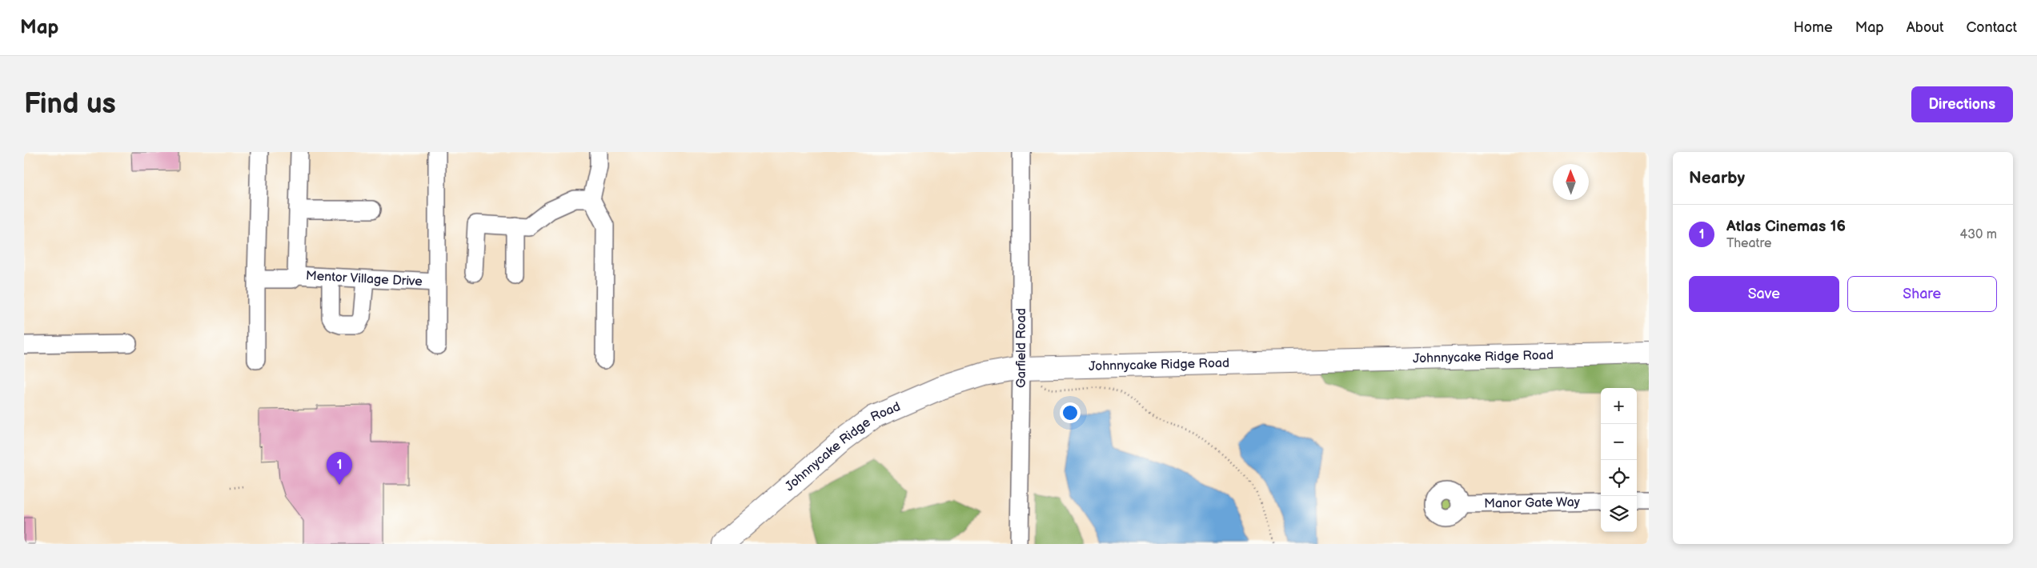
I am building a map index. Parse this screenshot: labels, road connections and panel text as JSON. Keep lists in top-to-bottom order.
{
  "streets": {
    "main road": ["Johnnycake Ridge Road"],
    "street": ["Mentor Village Drive", "Garfield Road", "Manor Gate Way"]
  },
  "crossings": [
    ["Garfield Road", "Johnnycake Ridge Road"]
  ],
  "north": "top",
  "page": {
    "header": "Map",
    "nav": [
      "Home",
      "Map",
      "About",
      "Contact"
    ],
    "buttons": [
      "Directions",
      ["Save", "Share"]
    ],
    "title": "Find us",
    "heading": "Nearby",
    "list": [
      {
        "mark": "1",
        "name": "Atlas Cinemas 16",
        "note": "Theatre",
        "value": "430 m"
      }
    ],
    "map_buttons": ["+", "−"],
    "pins": "1"
  }
}
